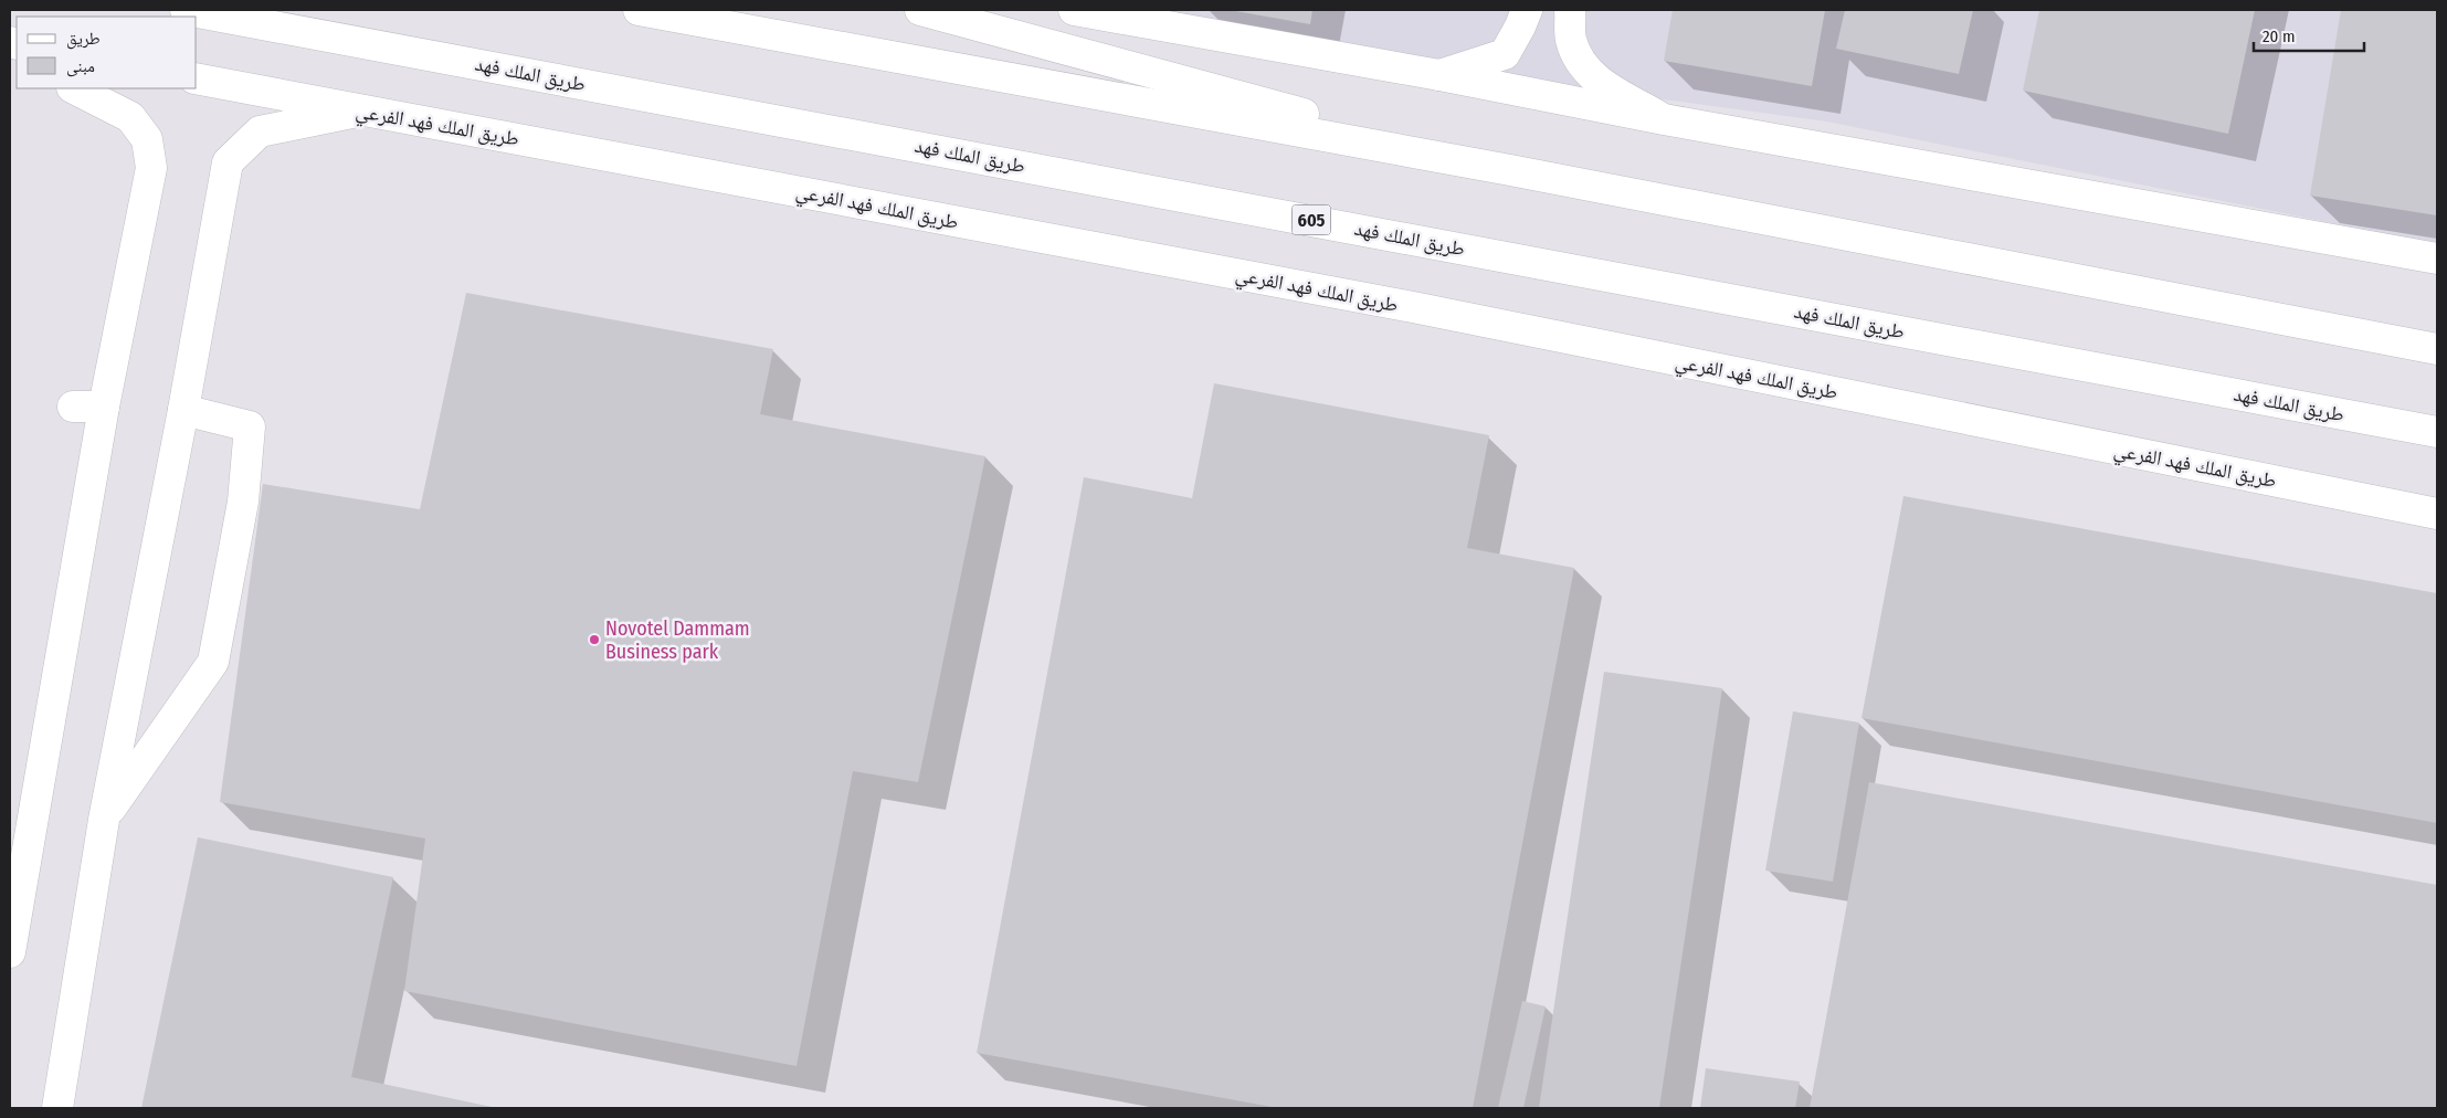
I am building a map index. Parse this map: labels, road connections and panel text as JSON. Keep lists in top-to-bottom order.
{
  "streets": {
    "main road": ["طريق الملك فهد", "طريق الملك فهد الفرعي", "605"]
  },
  "places": ["Novotel Dammam Business park"],
  "legend": ["طريق", "مبنى"],
  "scale_bar": "20 m"
}
